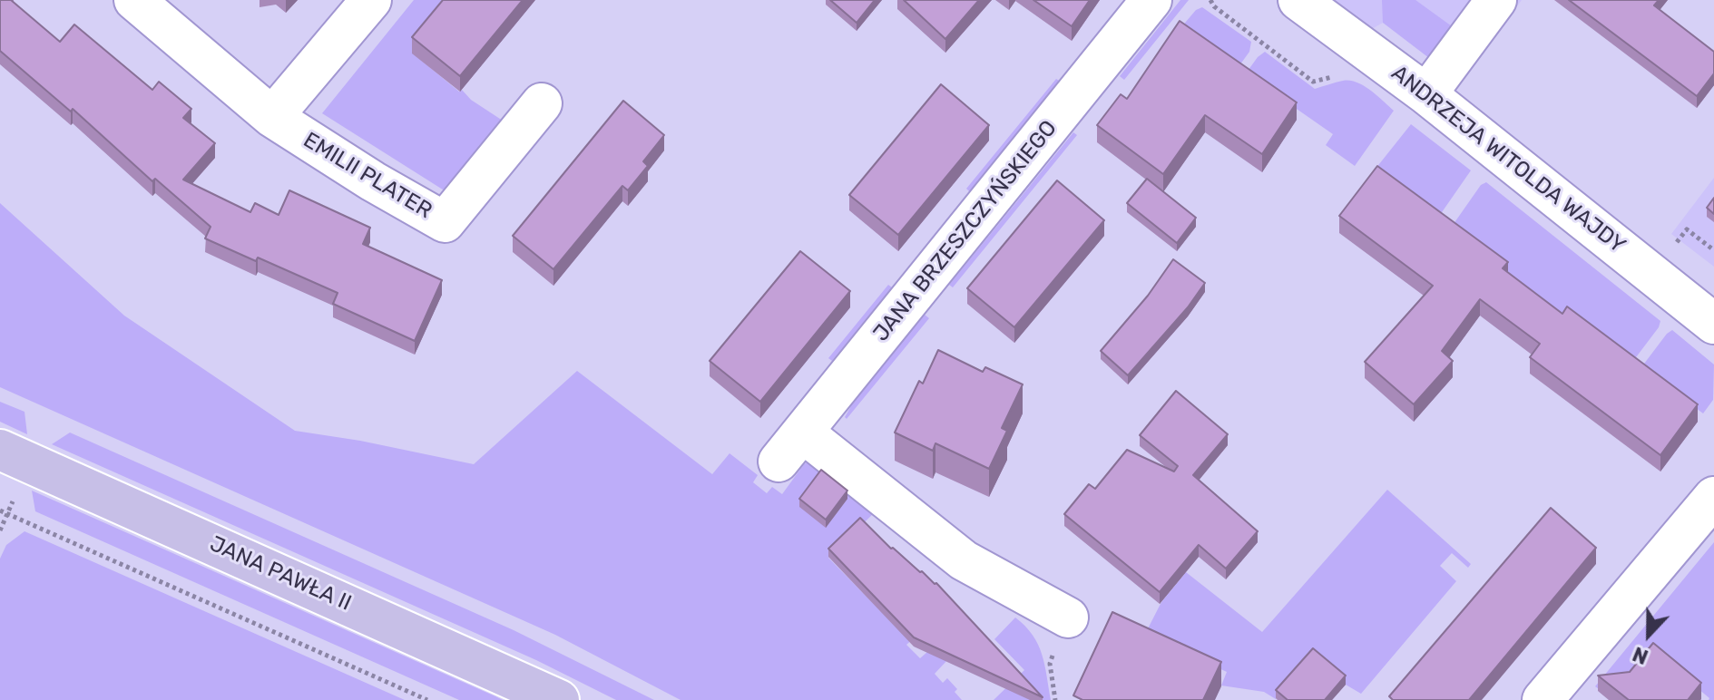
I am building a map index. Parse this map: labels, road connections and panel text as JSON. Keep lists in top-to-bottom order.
{
  "streets": {
    "main road": ["JANA PAWŁA II"],
    "street": ["ANDRZEJA WITOLDA WAJDY", "EMILII PLATER", "JANA BRZESZCZYŃSKIEGO"]
  },
  "north": "bottom"
}
